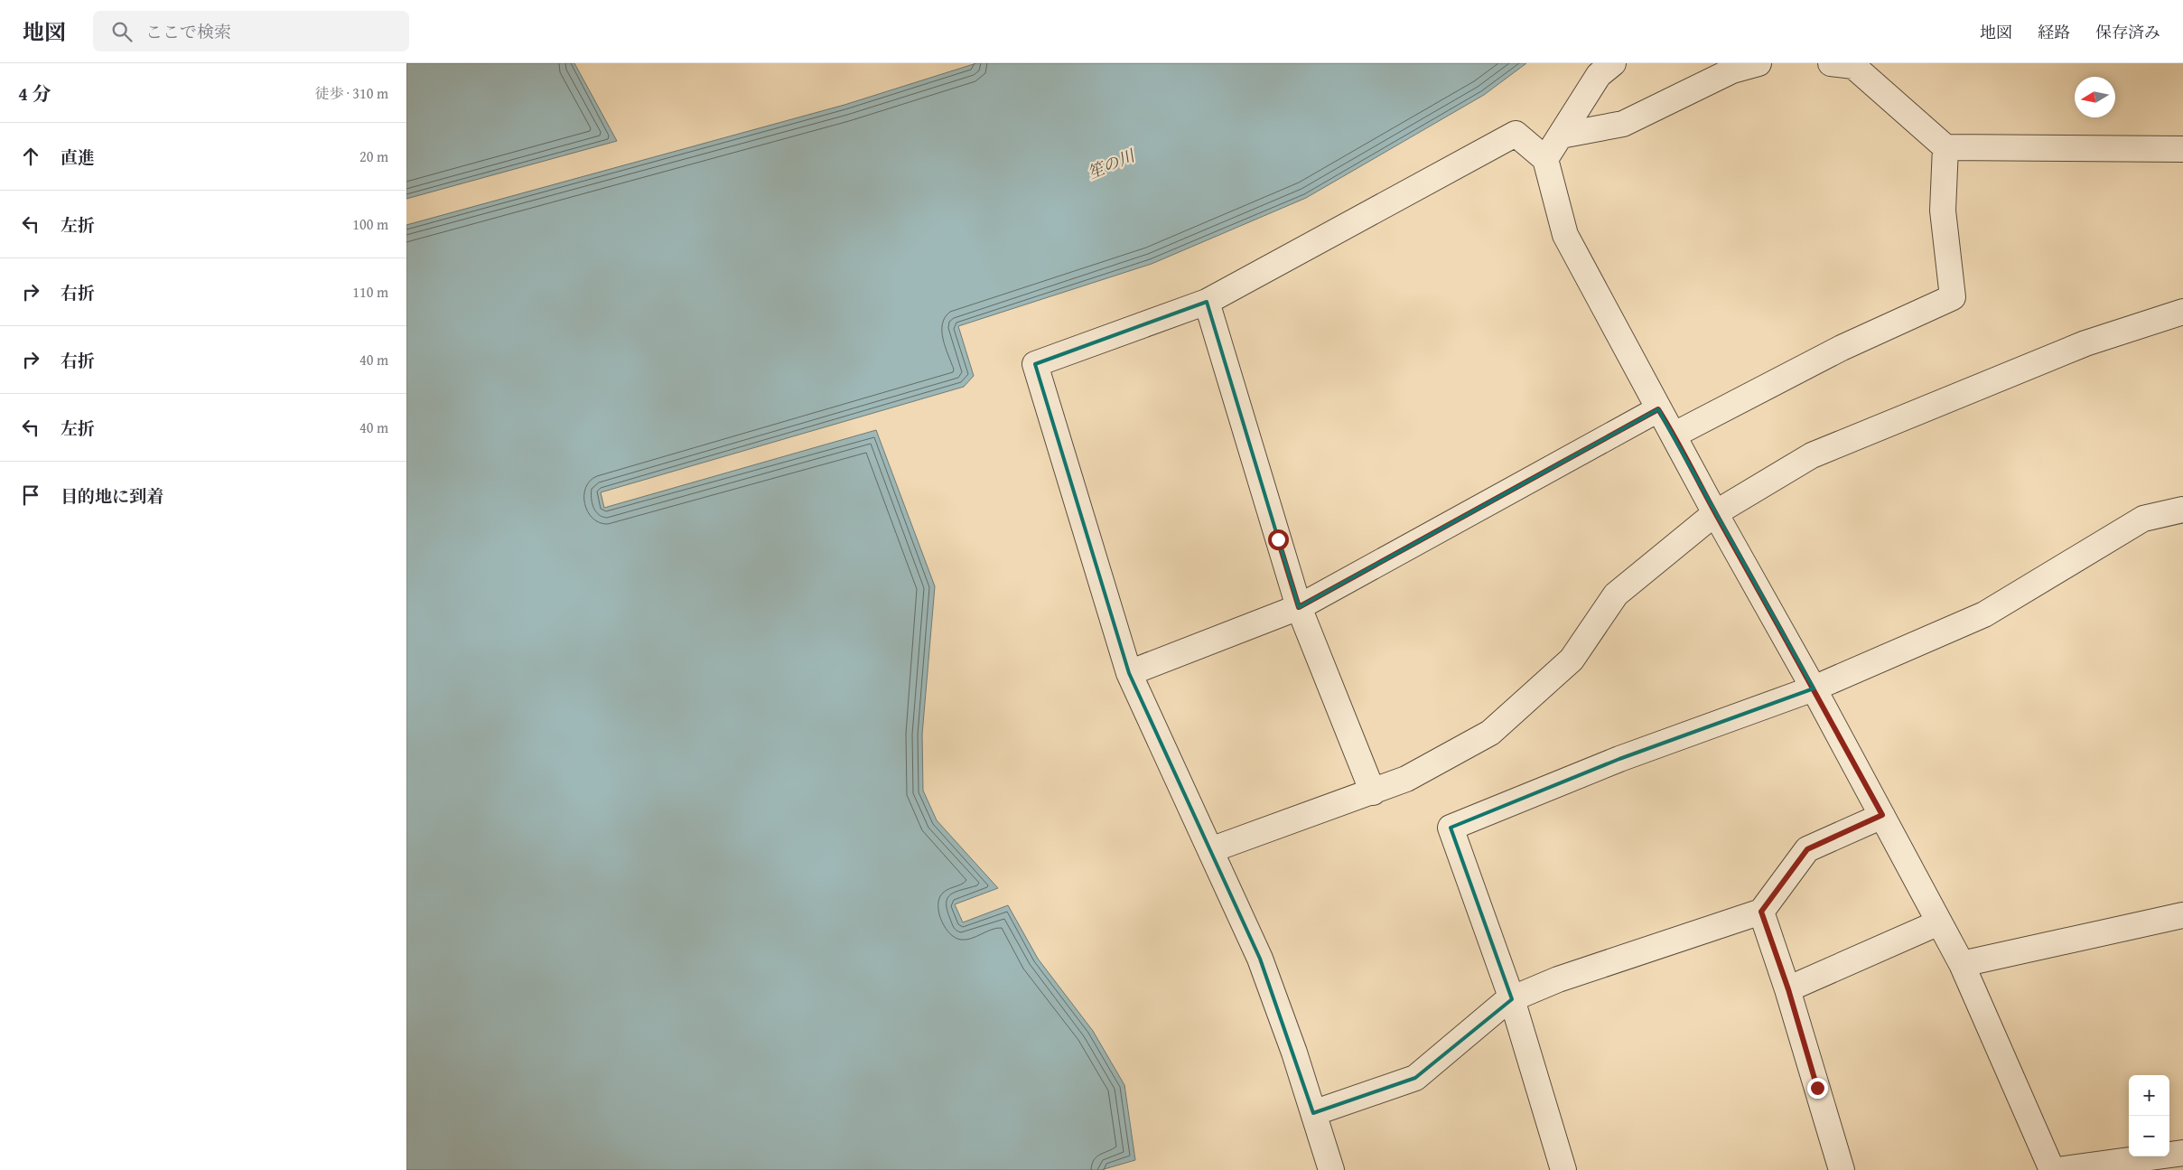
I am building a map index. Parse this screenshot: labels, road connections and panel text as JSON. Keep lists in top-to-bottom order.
{
  "water": ["笙の川"],
  "north": "left",
  "page": {
    "header": "地図",
    "search": "ここで検索",
    "nav": ["地図", "経路", "保存済み"],
    "heading": ["4 分", "徒歩 · 310 m"],
    "list": [
      ["直進", "20 m"],
      ["左折", "100 m"],
      ["右折", "110 m"],
      ["右折", "40 m"],
      ["左折", "40 m"],
      "目的地に到着"
    ],
    "map_buttons": ["+", "−"]
  }
}
